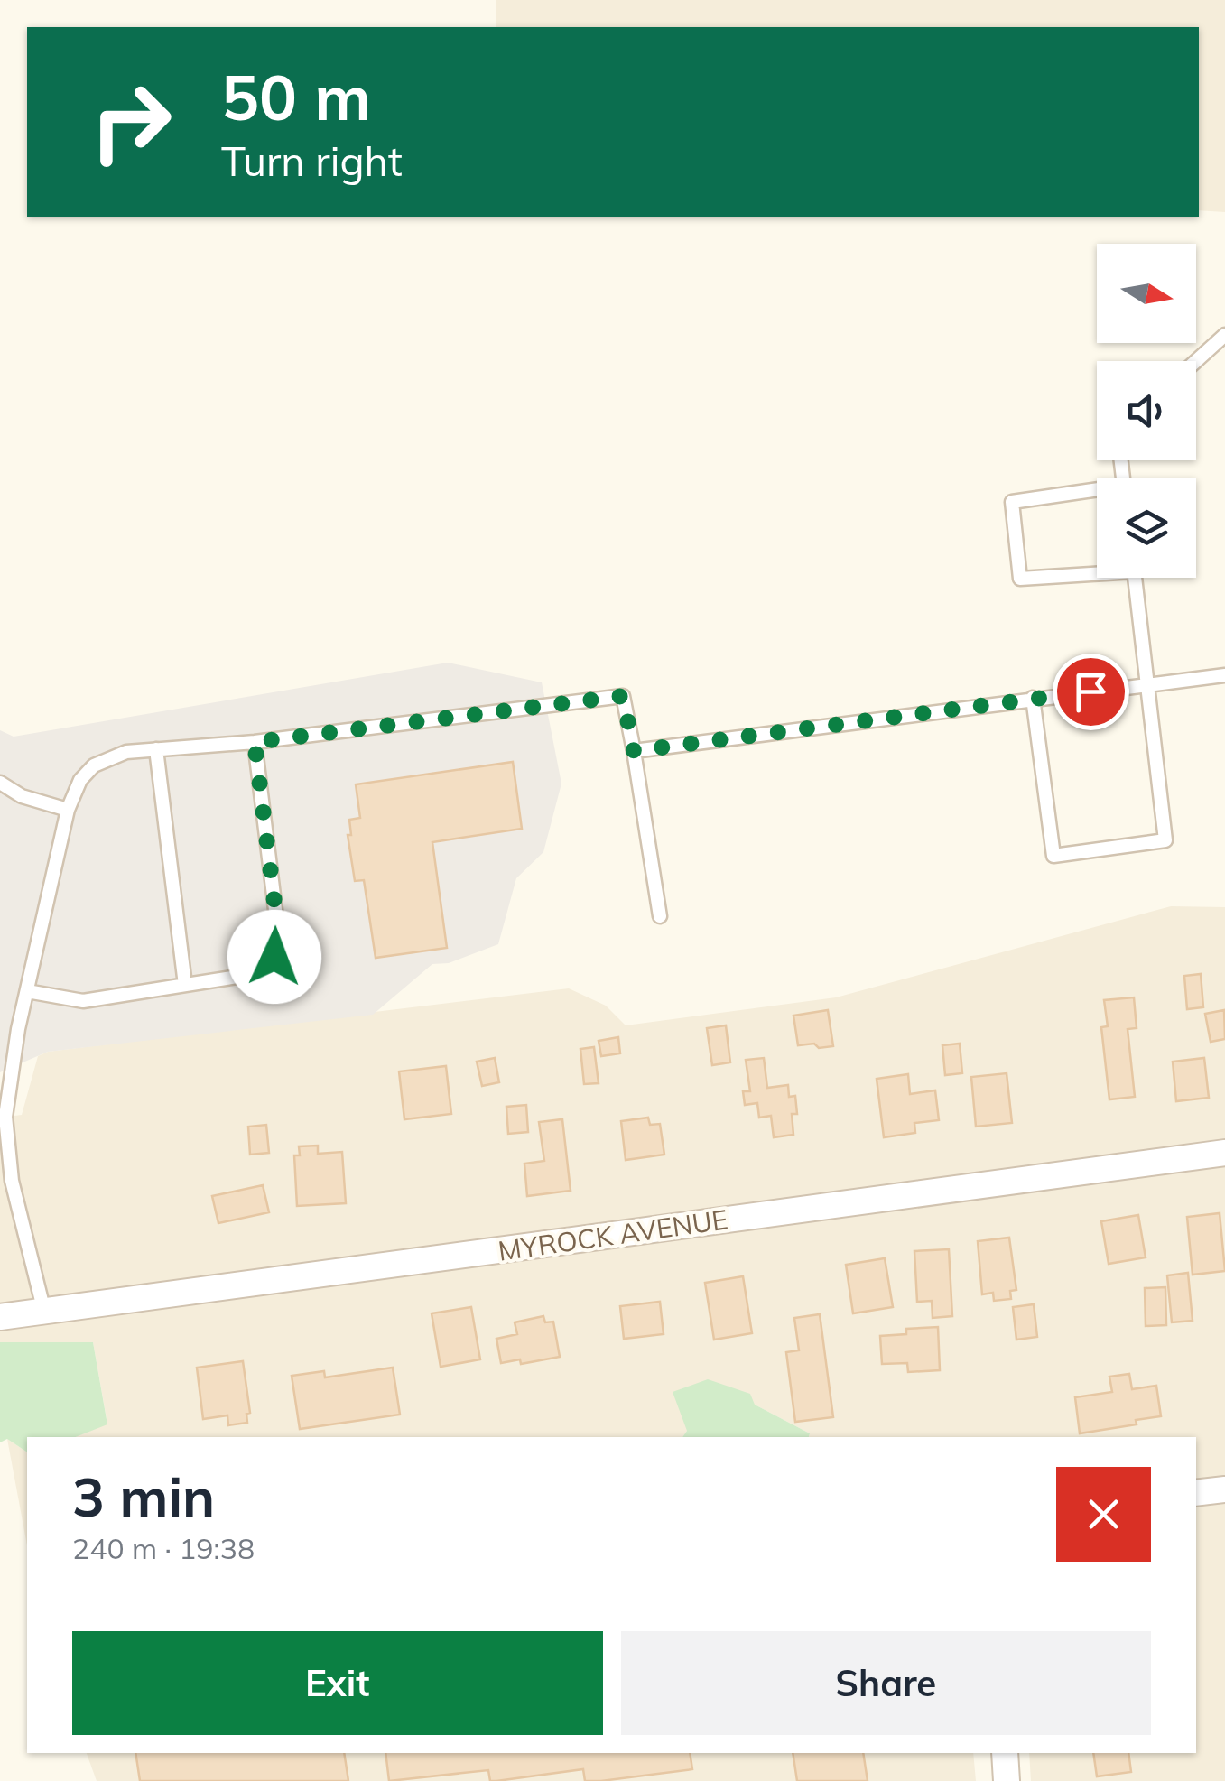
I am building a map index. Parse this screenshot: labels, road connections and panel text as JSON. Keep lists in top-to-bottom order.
{
  "streets": {
    "street": ["MYROCK AVENUE"]
  },
  "north": "right",
  "page": {
    "turn": ["50 m", "Turn right"],
    "heading": ["3 min", "240 m · 19:38"],
    "buttons": ["Exit", "Share"]
  }
}
